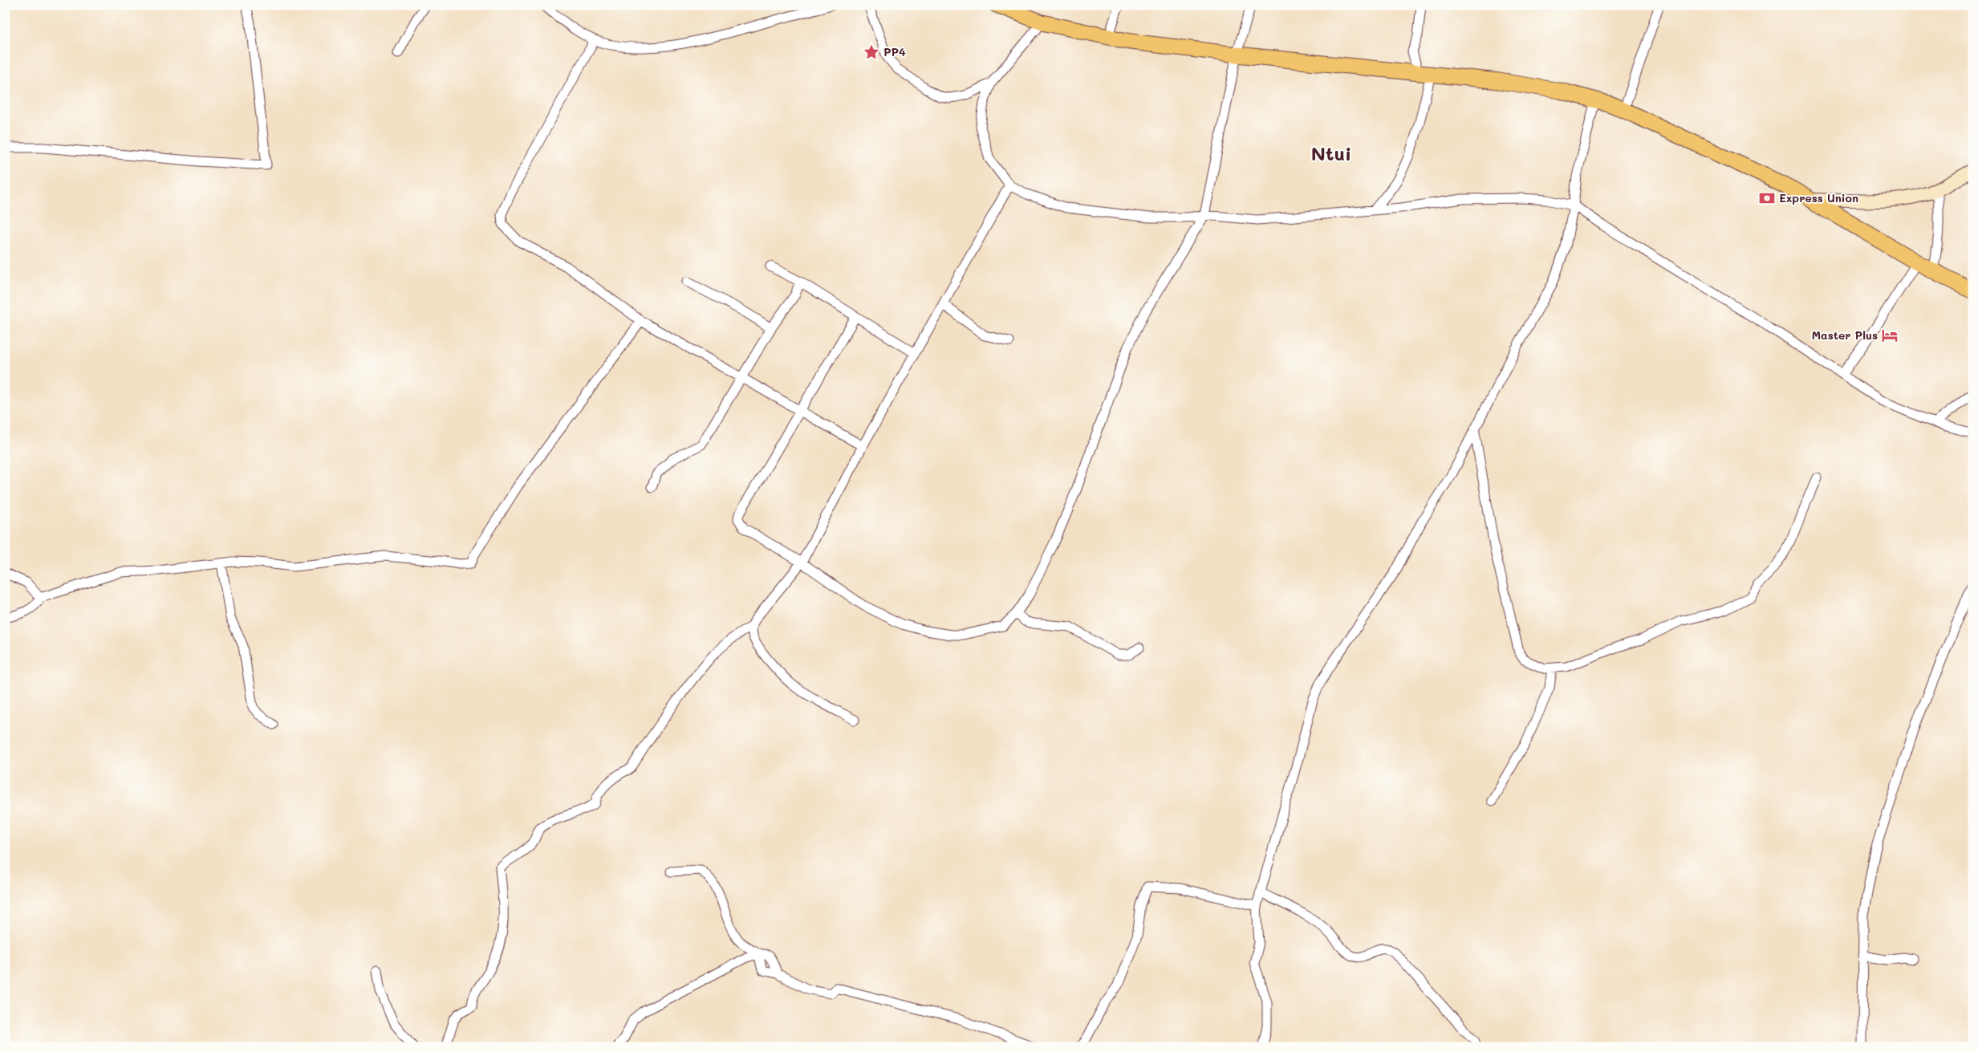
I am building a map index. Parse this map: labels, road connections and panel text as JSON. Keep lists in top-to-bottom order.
{
  "districts": ["Ntui"],
  "places": {
    "place": ["PP4"],
    "bank": ["Express Union"],
    "hotel": ["Master Plus"]
  }
}
